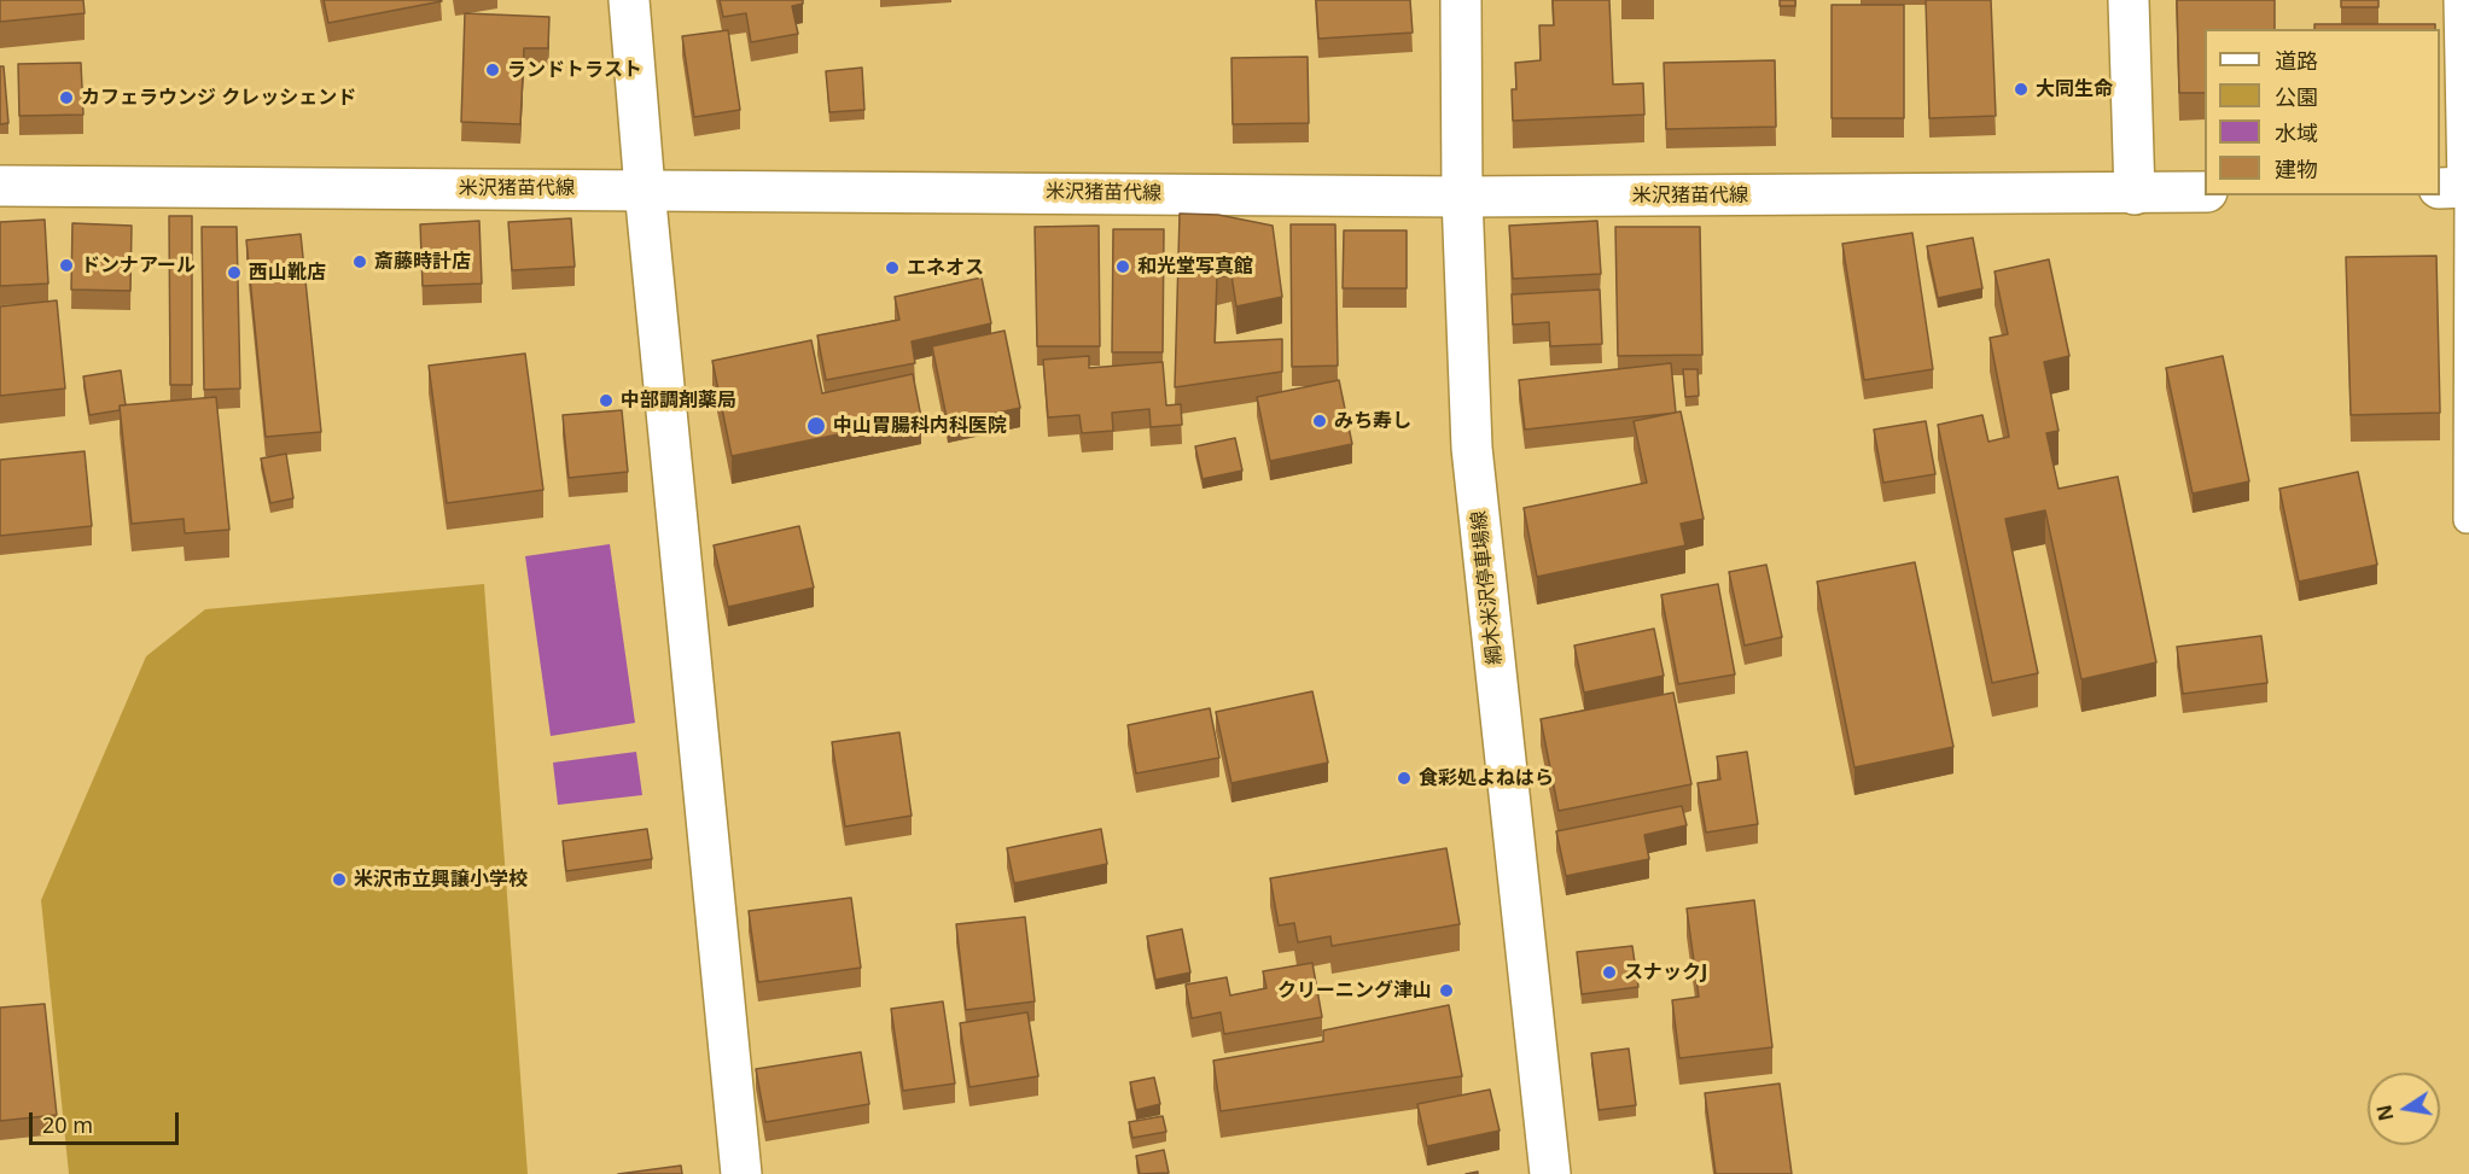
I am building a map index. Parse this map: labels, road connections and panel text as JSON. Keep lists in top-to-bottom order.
{
  "streets": {
    "main road": ["米沢猪苗代線", "綱木米沢停車場線"]
  },
  "crossings": [
    ["米沢猪苗代線", "綱木米沢停車場線"]
  ],
  "places": [
    "ランドトラスト",
    "大同生命",
    "カフェラウンジ クレッシェンド",
    "斎藤時計店",
    "ドンナアール",
    "和光堂写真館",
    "エネオス",
    "西山靴店",
    "中部調剤薬局",
    "みち寿し",
    "中山胃腸科内科医院",
    "食彩処よねはら",
    "米沢市立興譲小学校",
    "スナックJ",
    "クリーニング津山"
  ],
  "legend": [
    "道路",
    "公園",
    "水域",
    "建物"
  ],
  "scale_bar": "20 m",
  "north": "left"
}
